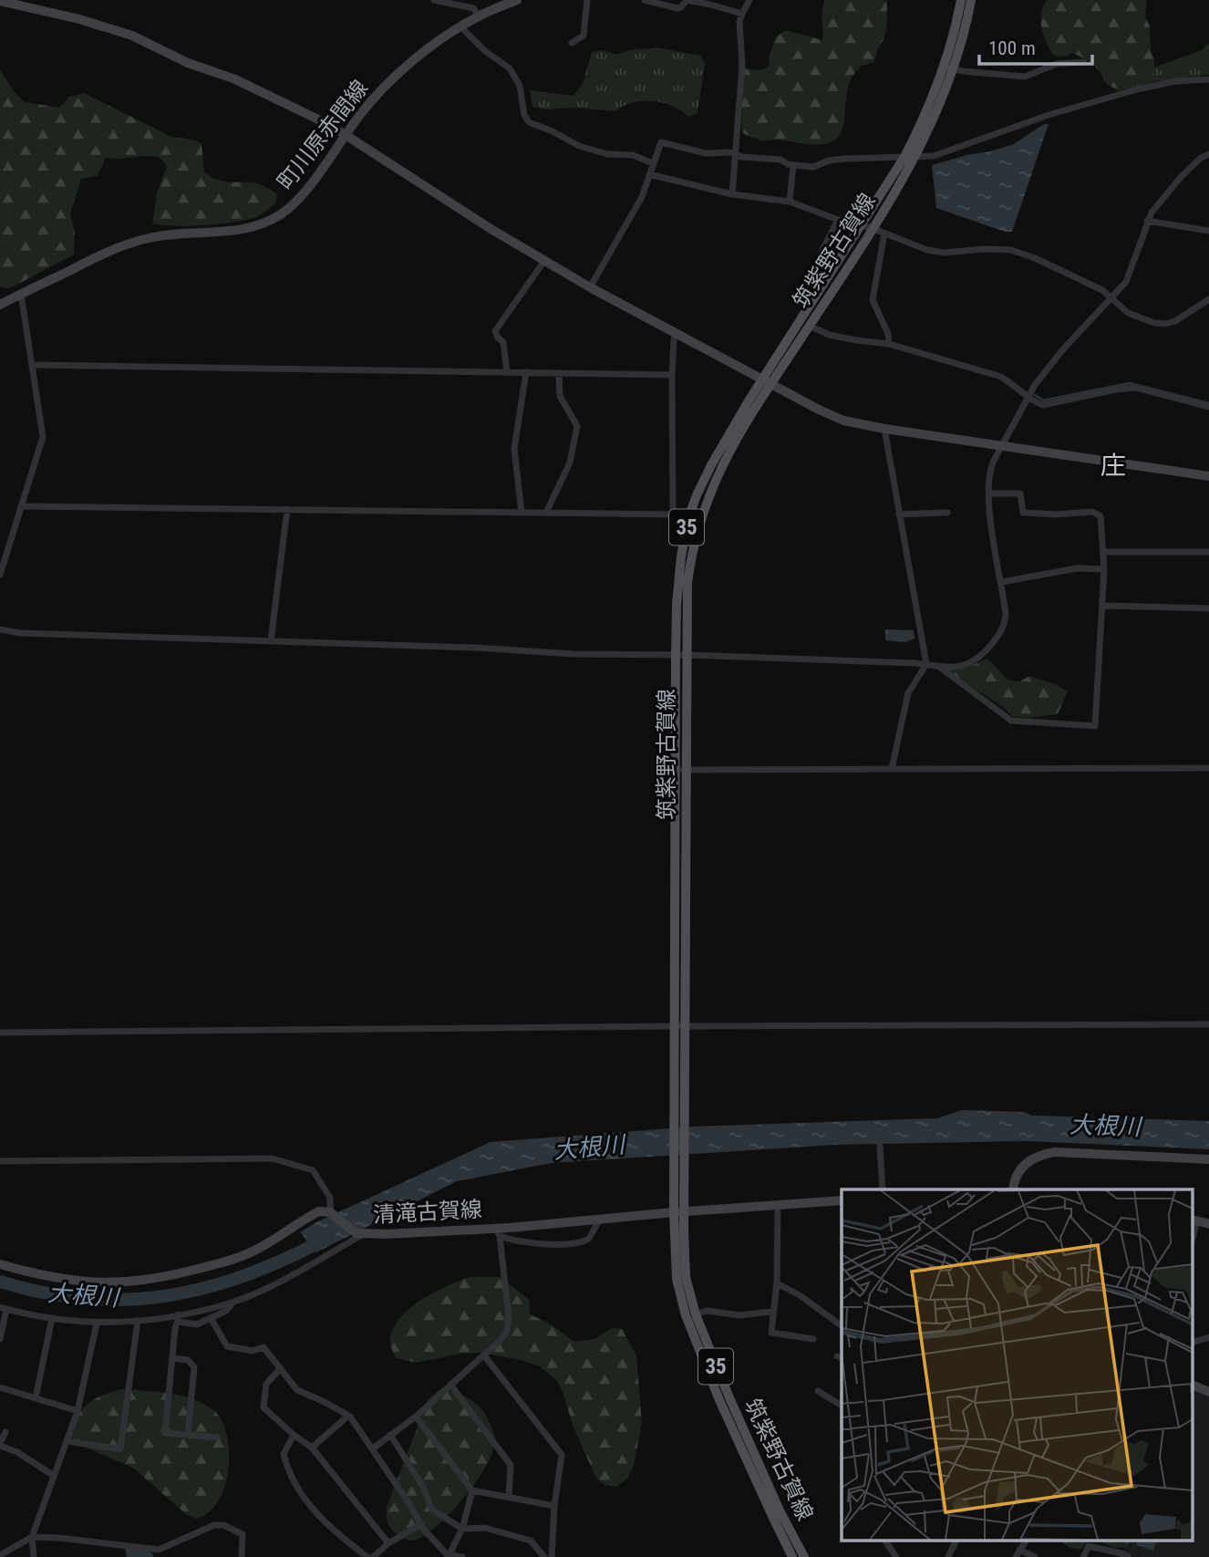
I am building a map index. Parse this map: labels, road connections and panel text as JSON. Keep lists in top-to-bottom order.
{
  "streets": {
    "main road": [
      "町川原赤間線",
      "筑紫野古賀線",
      "35",
      "清滝古賀線"
    ]
  },
  "crossings": [
    ["筑紫野古賀線", "清滝古賀線"]
  ],
  "districts": ["庄"],
  "water": ["大根川"],
  "scale_bar": "100 m"
}
